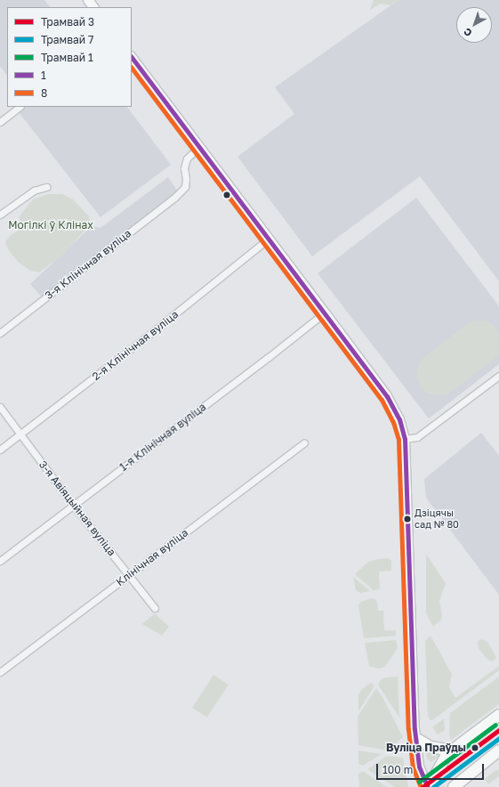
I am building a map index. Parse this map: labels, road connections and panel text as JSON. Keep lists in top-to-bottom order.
{
  "streets": {
    "street": [
      "3-я Клінічная вуліца",
      "2-я Клінічная вуліца",
      "1-я Клінічная вуліца",
      "3-я Авіяцыйная вуліца",
      "Клінічная вуліца"
    ]
  },
  "crossings": [
    ["2-я Клінічная вуліца", "3-я Авіяцыйная вуліца"],
    ["1-я Клінічная вуліца", "3-я Авіяцыйная вуліца"],
    ["3-я Авіяцыйная вуліца", "Клінічная вуліца"]
  ],
  "parks": ["Могілкі ў Клінах"],
  "places": ["Дзіцячы сад № 80", "Вуліца Праўды"],
  "lines": [
    "transit line 1",
    "transit line 8",
    "tram line 1",
    "tram line 3",
    "tram line 7"
  ],
  "legend": [
    "Трамвай 3",
    "Трамвай 7",
    "Трамвай 1",
    "1",
    "8"
  ],
  "scale_bar": "100 m",
  "north": "bottom left"
}
